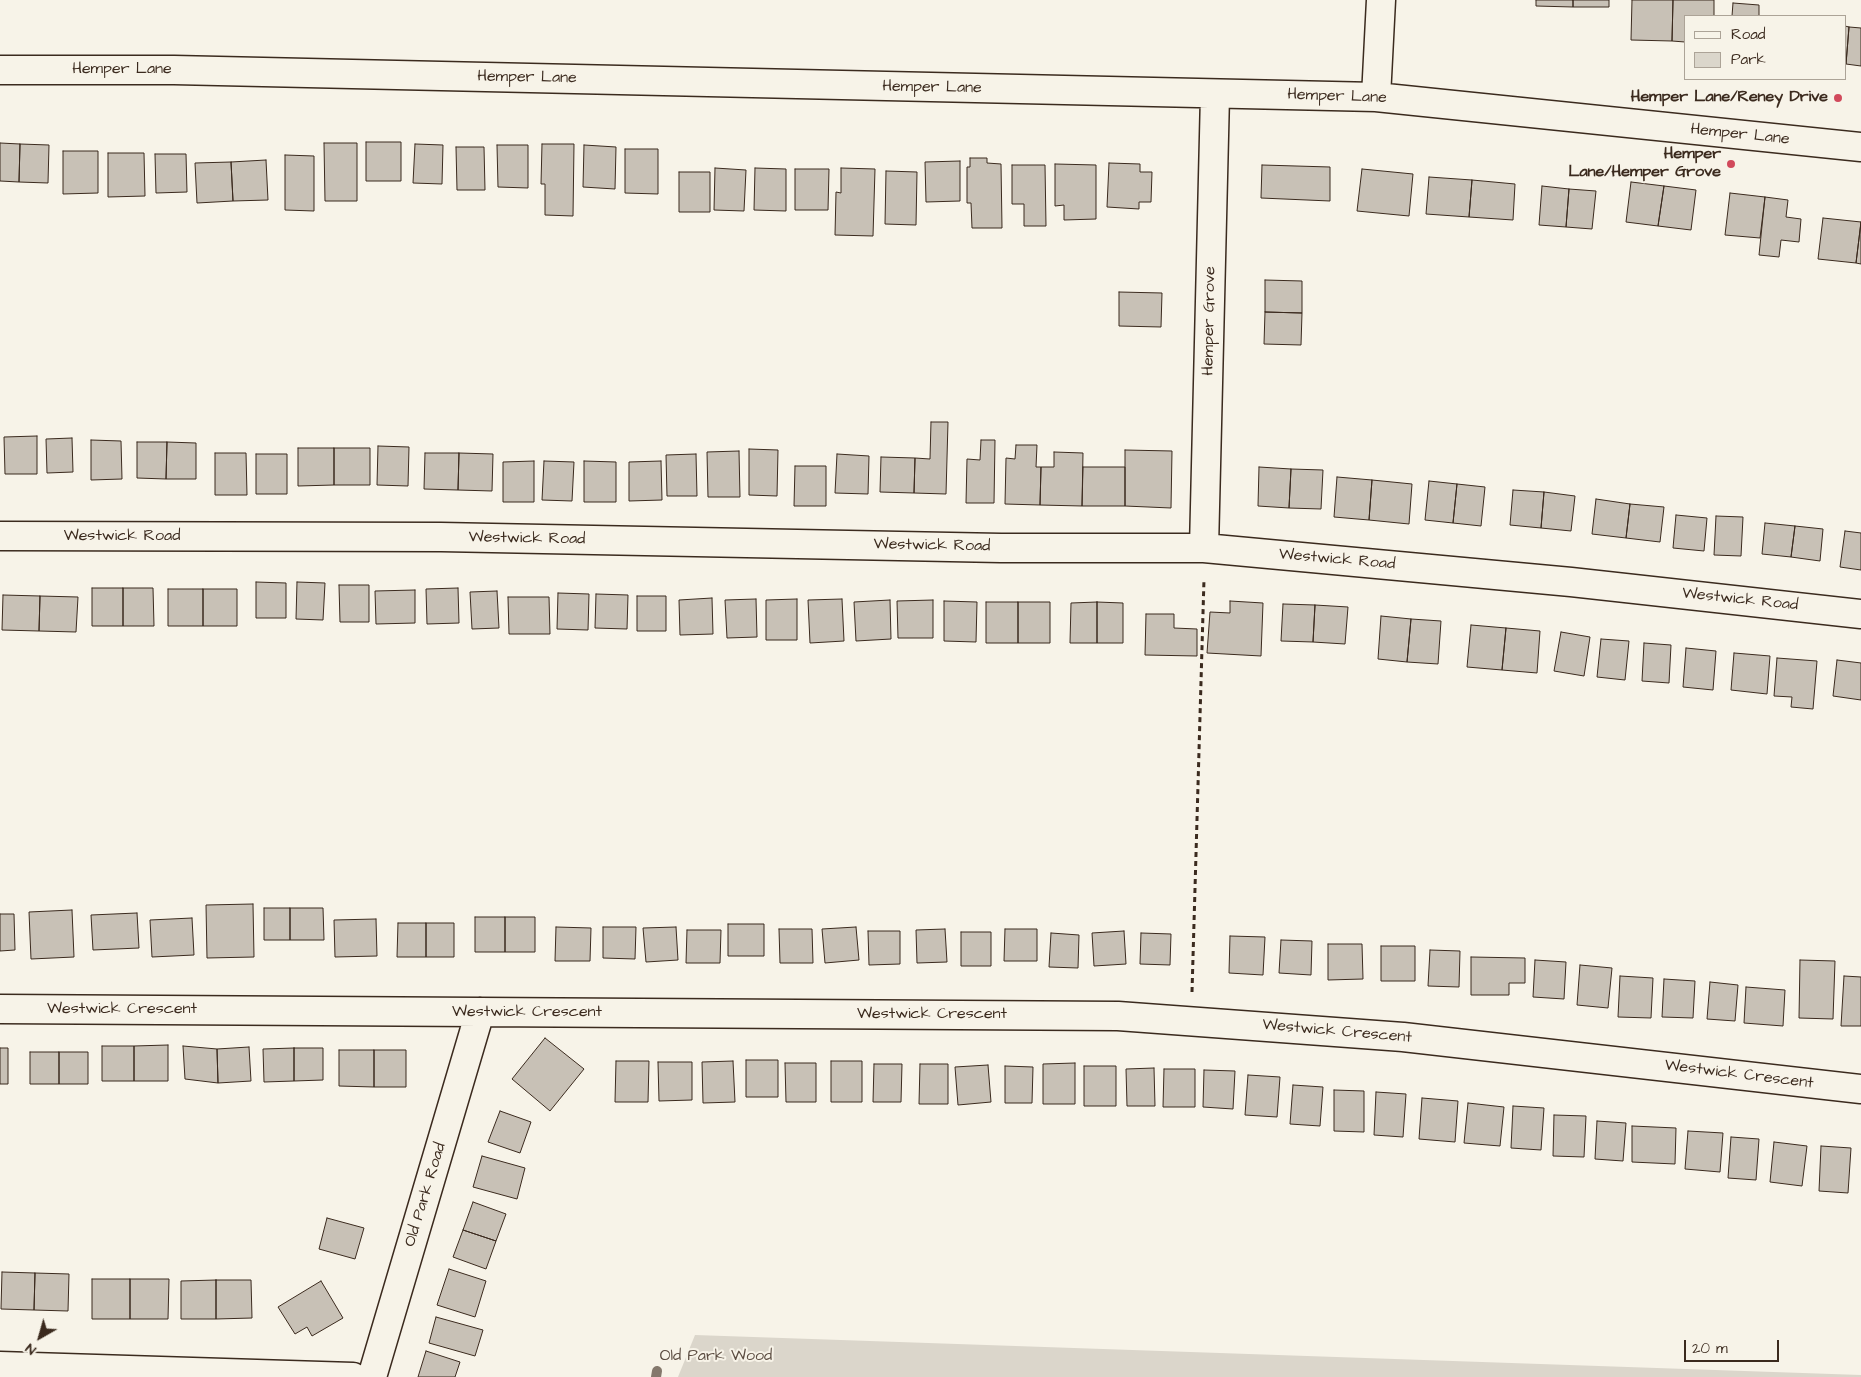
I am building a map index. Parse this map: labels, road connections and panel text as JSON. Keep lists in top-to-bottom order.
{
  "streets": {
    "street": [
      "Hemper Lane",
      "Hemper Grove",
      "Westwick Road",
      "Westwick Crescent",
      "Old Park Road"
    ]
  },
  "crossings": [
    ["Hemper Lane", "Hemper Grove"],
    ["Hemper Grove", "Westwick Road"],
    ["Westwick Crescent", "Old Park Road"]
  ],
  "parks": ["Old Park Wood"],
  "places": ["Hemper Lane/Reney Drive", "Hemper Lane/Hemper Grove"],
  "legend": ["Road", "Park"],
  "scale_bar": "20 m",
  "north": "bottom left"
}
